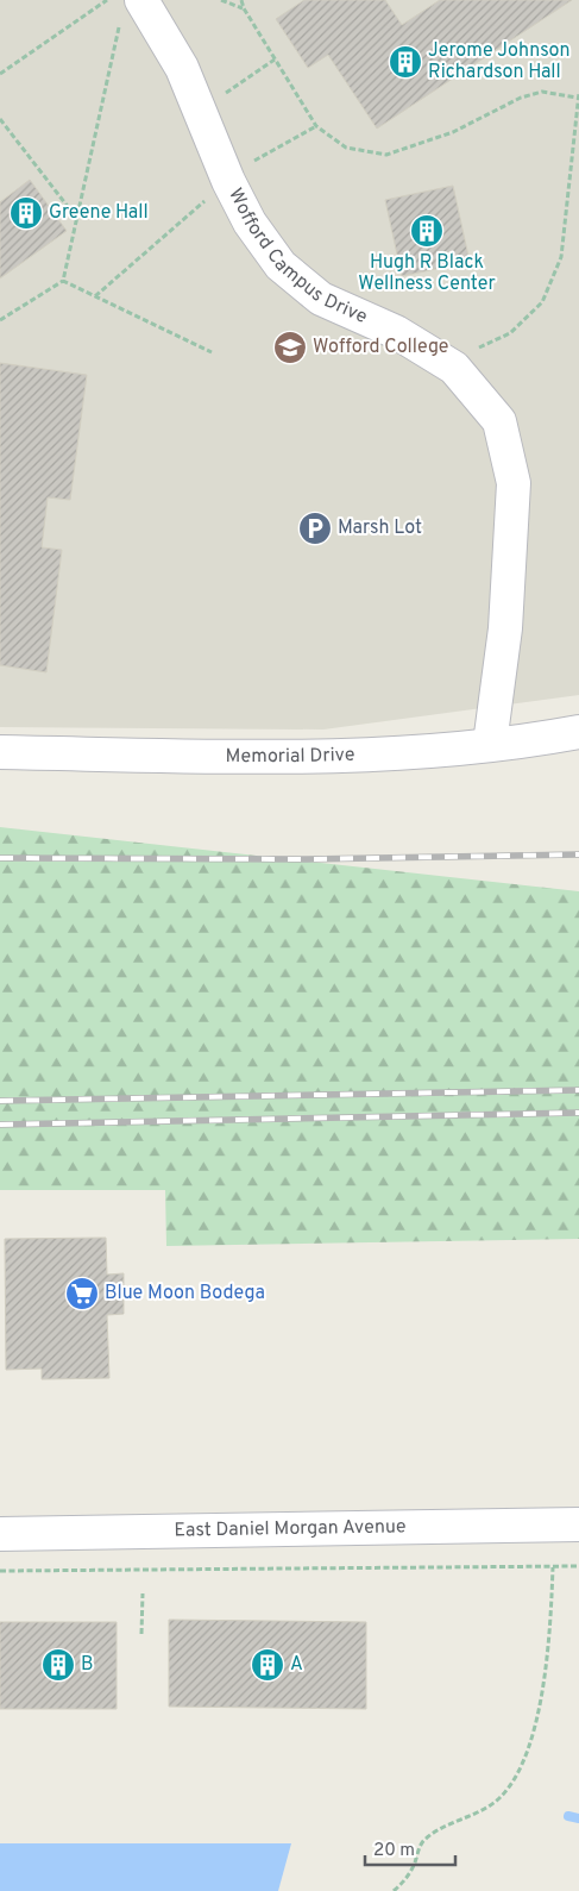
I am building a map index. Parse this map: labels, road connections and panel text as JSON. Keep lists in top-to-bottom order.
{
  "streets": {
    "street": ["Wofford Campus Drive", "Memorial Drive", "East Daniel Morgan Avenue"]
  },
  "crossings": [
    ["Wofford Campus Drive", "Memorial Drive"]
  ],
  "places": {
    "building": [
      "Jerome Johnson Richardson Hall",
      "Greene Hall",
      "Hugh R Black Wellness Center",
      "B",
      "A"
    ],
    "school or university": ["Wofford College"],
    "parking": ["Marsh Lot"],
    "supermarket": ["Blue Moon Bodega"]
  },
  "scale_bar": "20 m"
}
